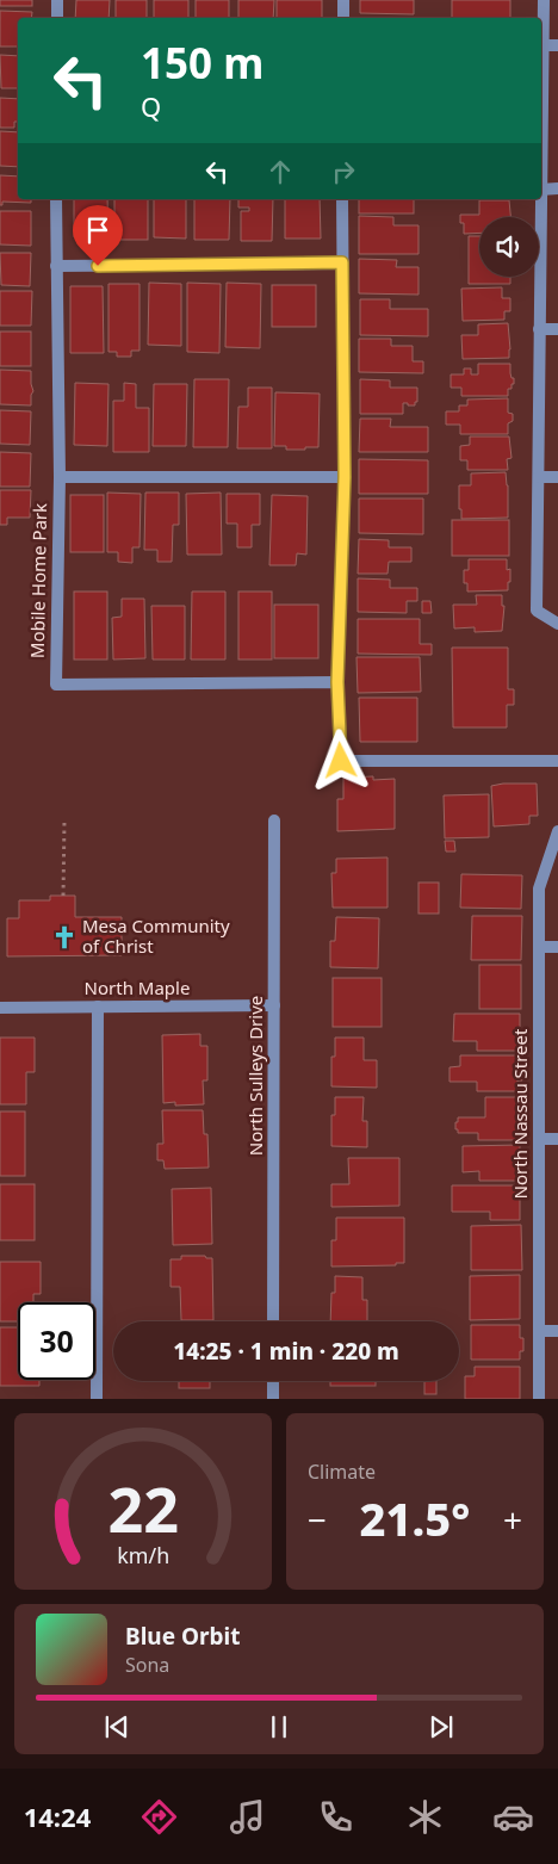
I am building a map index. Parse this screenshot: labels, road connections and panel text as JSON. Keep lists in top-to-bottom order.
{
  "streets": {
    "street": [
      "Mobile Home Park",
      "North Maple",
      "North Sulleys Drive",
      "North Nassau Street"
    ]
  },
  "crossings": [
    ["North Maple", "North Sulleys Drive"]
  ],
  "places": {
    "church": ["Mesa Community of Christ"]
  },
  "page": {
    "turn": ["150 m", "Q"],
    "limit": "30",
    "trip": "14:25 · 1 min · 220 m",
    "tile": "Climate",
    "heat": ["−", "21.5°", "+"],
    "song": ["Blue Orbit", "Sona"],
    "tabs": "14:24",
    "gauge": ["22", "km/h"]
  }
}
